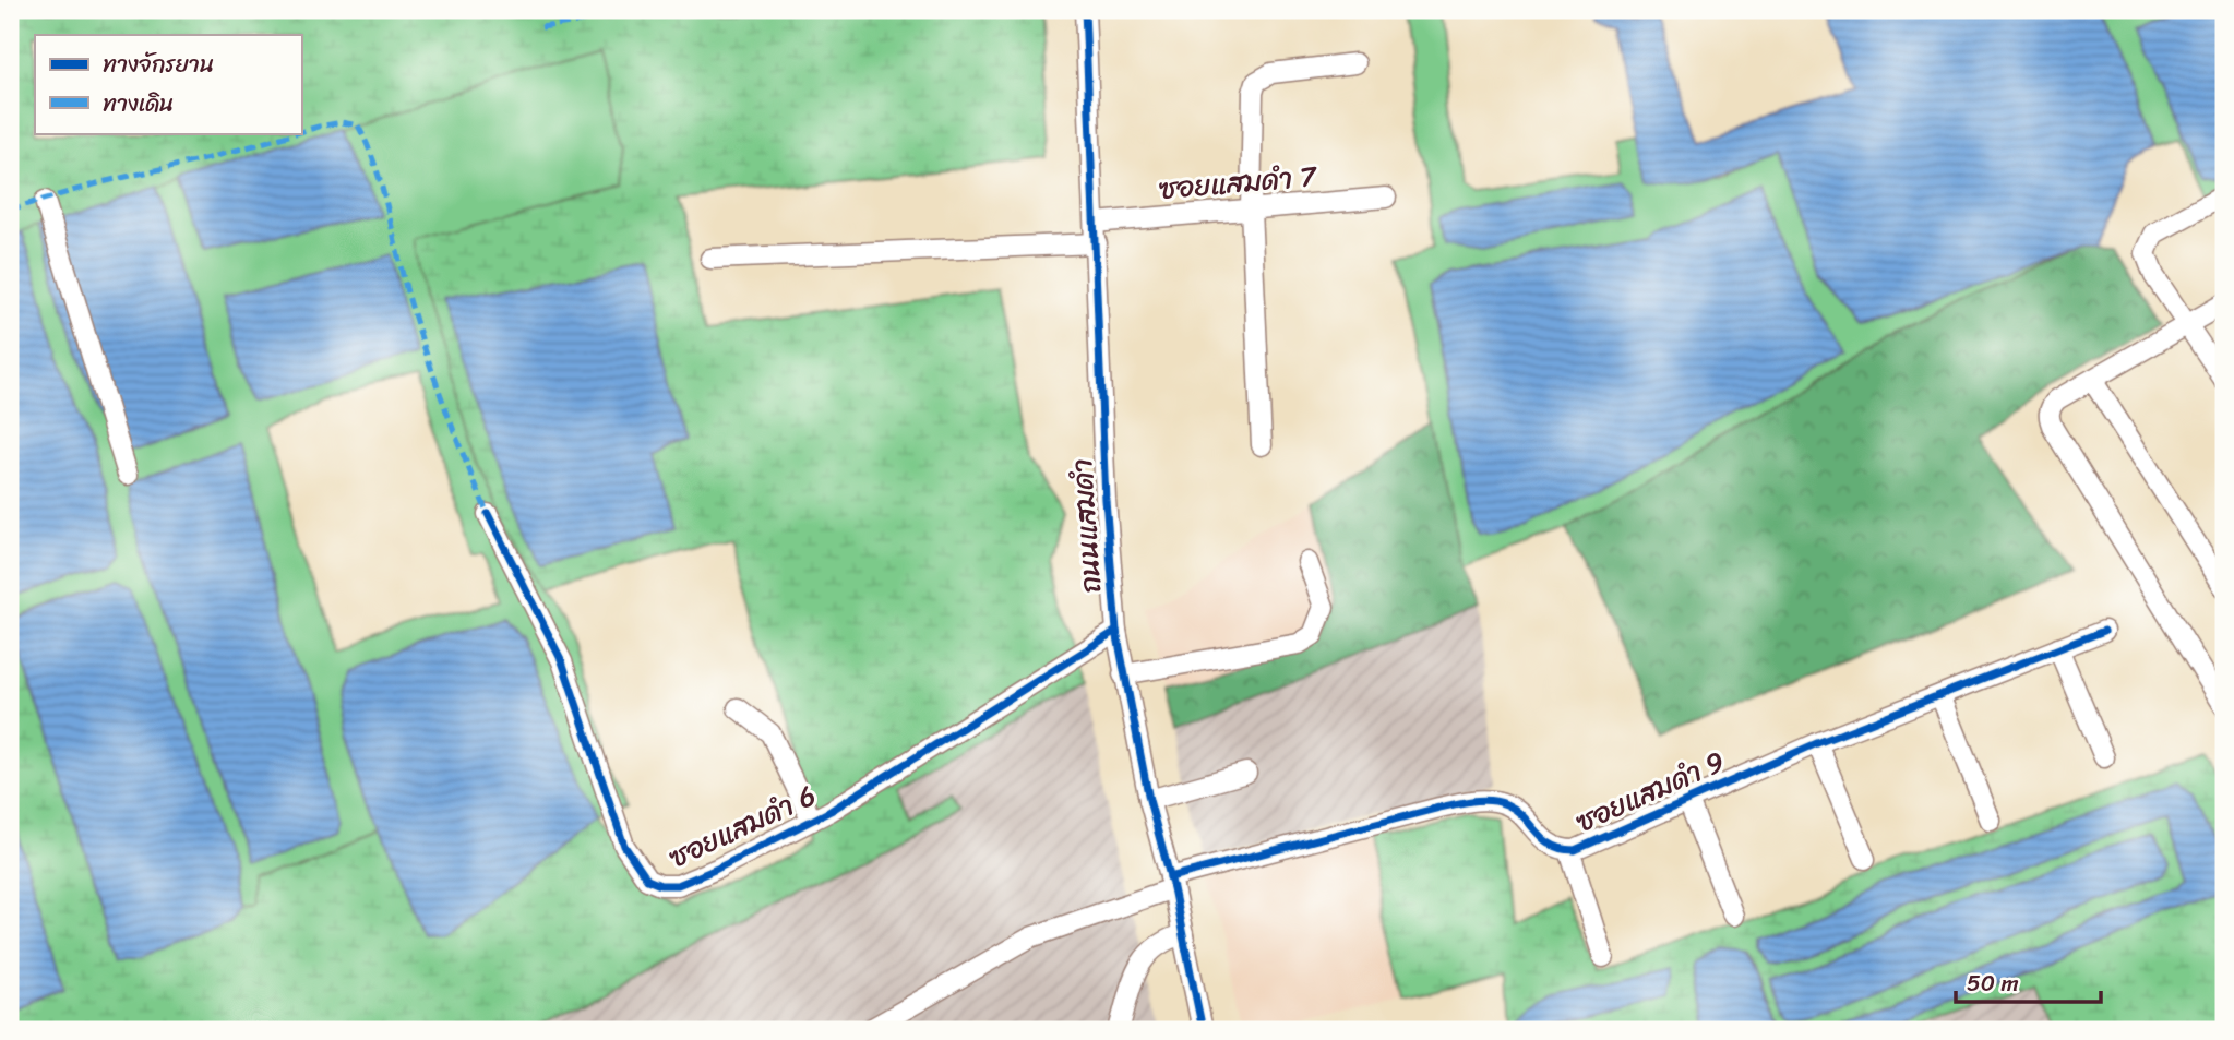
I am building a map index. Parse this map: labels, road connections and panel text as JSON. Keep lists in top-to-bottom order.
{
  "streets": {
    "street": [
      "ซอยแสมดำ 7",
      "ถนนแสมดำ",
      "ซอยแสมดำ 9",
      "ซอยแสมดำ 6"
    ]
  },
  "crossings": [
    ["ซอยแสมดำ 7", "ถนนแสมดำ"],
    ["ถนนแสมดำ", "ซอยแสมดำ 9"],
    ["ถนนแสมดำ", "ซอยแสมดำ 6"]
  ],
  "legend": ["ทางจักรยาน", "ทางเดิน"],
  "scale_bar": "50 m"
}
